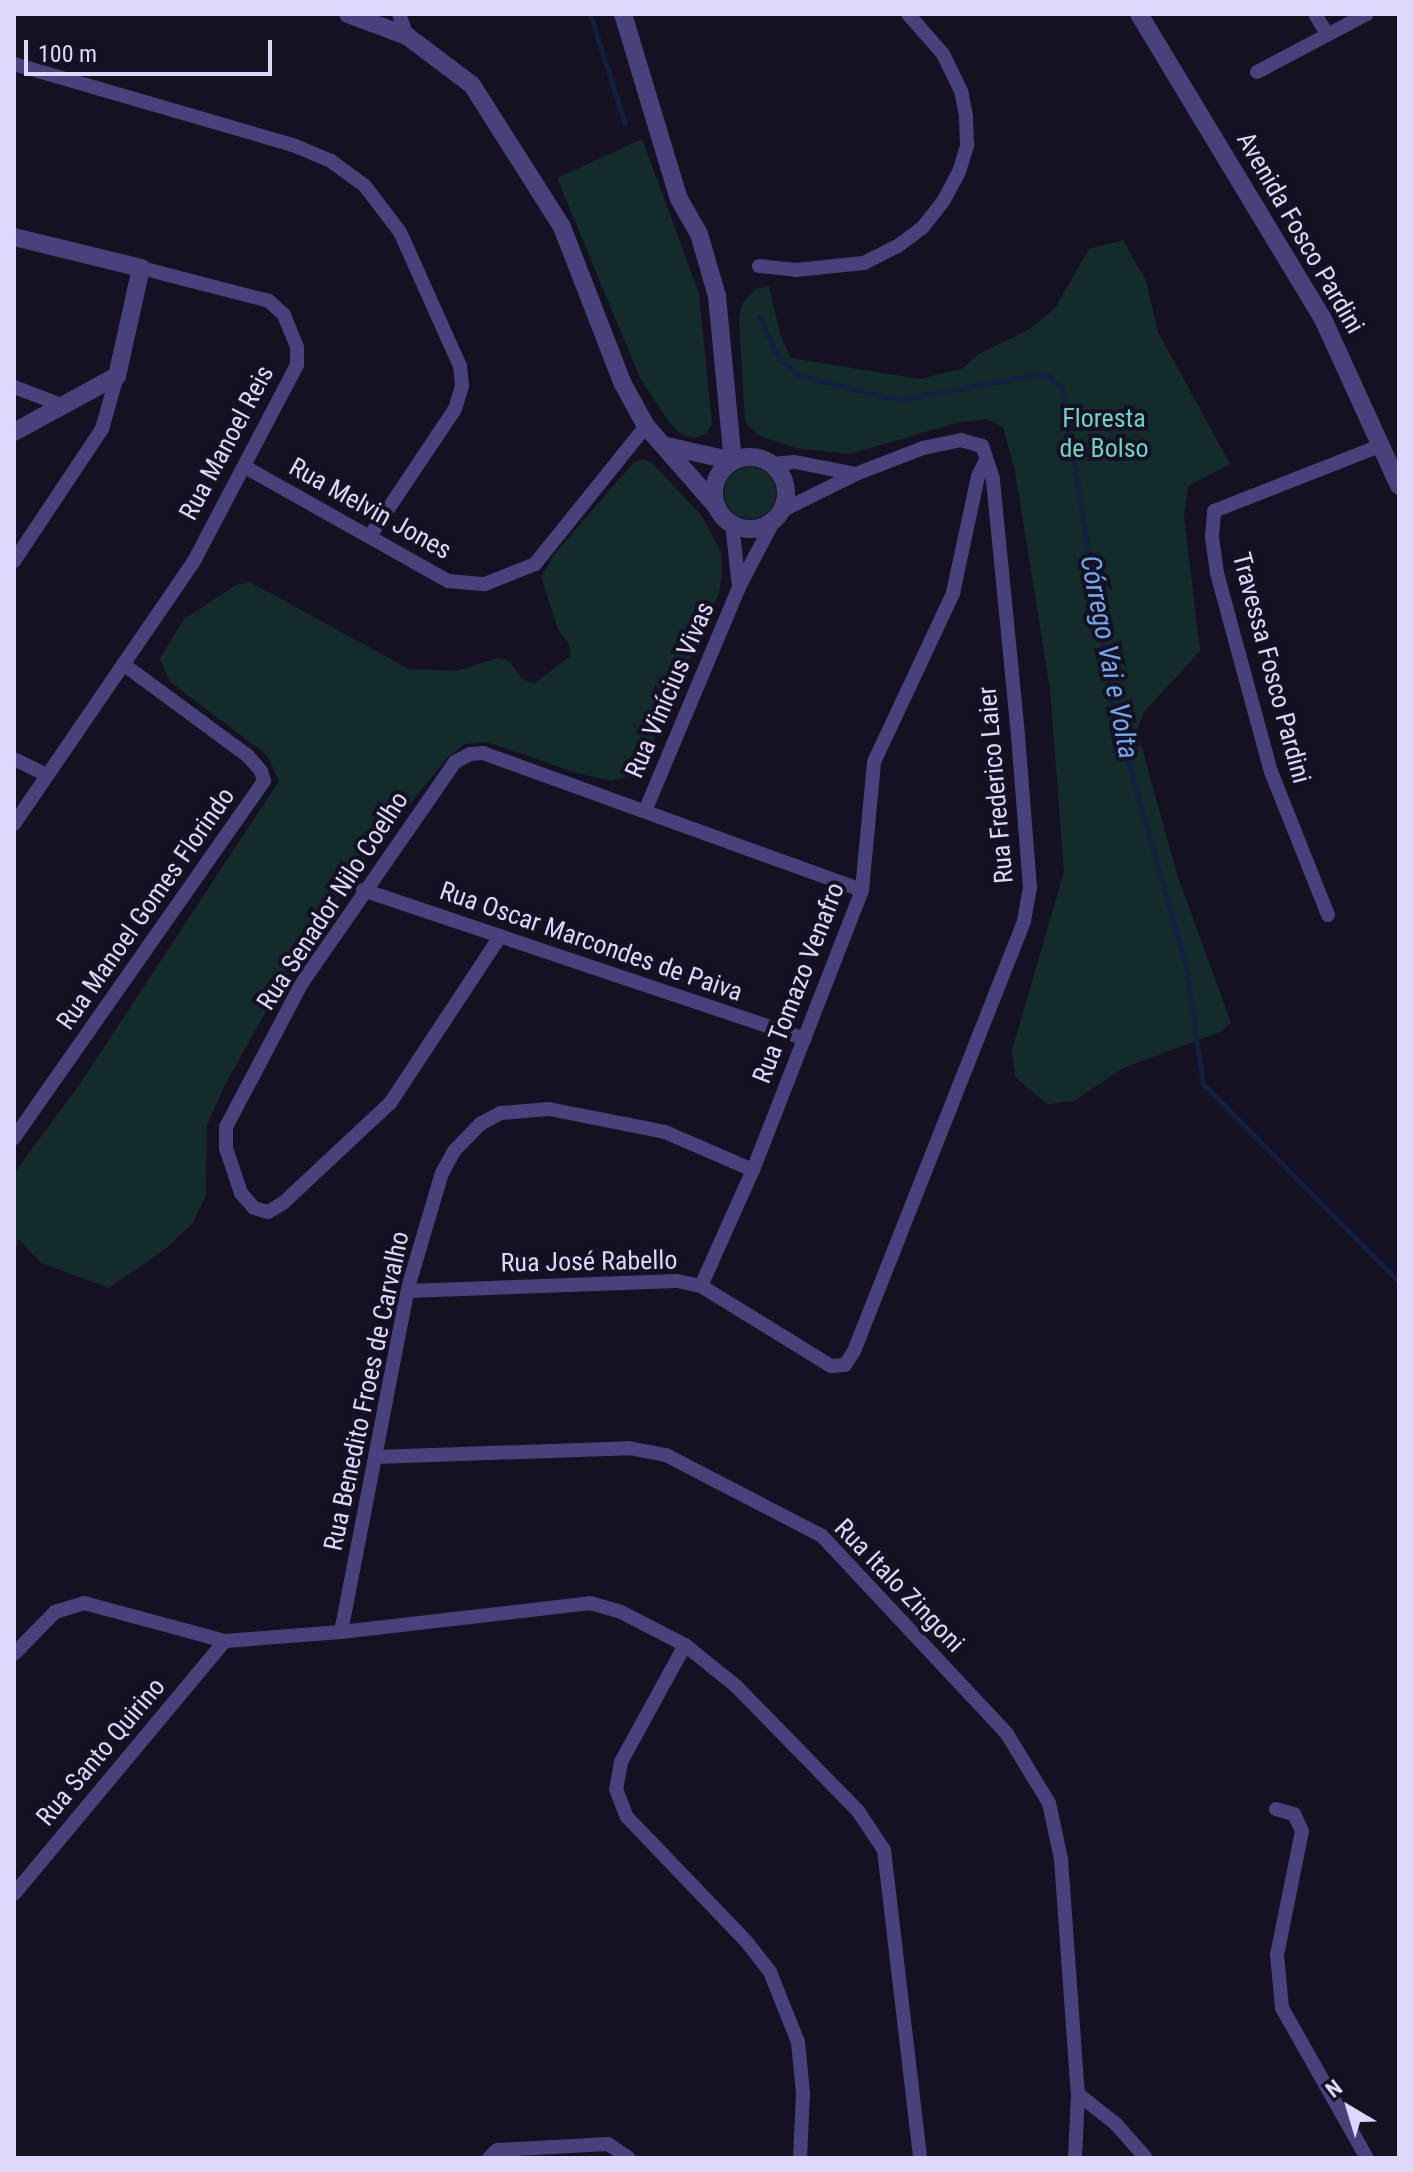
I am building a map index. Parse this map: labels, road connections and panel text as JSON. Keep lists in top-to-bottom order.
{
  "streets": {
    "street": [
      "Avenida Fosco Pardini",
      "Rua Manoel Reis",
      "Rua Melvin Jones",
      "Travessa Fosco Pardini",
      "Rua Vinícius Vivas",
      "Rua Frederico Laier",
      "Rua Senador Nilo Coelho",
      "Rua Manoel Gomes Florindo",
      "Rua Oscar Marcondes de Paiva",
      "Rua Tomazo Venafro",
      "Rua José Rabello",
      "Rua Benedito Froes de Carvalho",
      "Rua Italo Zingoni",
      "Rua Santo Quirino"
    ]
  },
  "crossings": [
    ["Avenida Fosco Pardini", "Travessa Fosco Pardini"],
    ["Rua Manoel Reis", "Rua Melvin Jones"],
    ["Rua Manoel Reis", "Rua Manoel Gomes Florindo"],
    ["Rua Vinícius Vivas", "Rua Senador Nilo Coelho"],
    ["Rua Frederico Laier", "Rua Tomazo Venafro"],
    ["Rua Frederico Laier", "Rua José Rabello"],
    ["Rua Senador Nilo Coelho", "Rua Oscar Marcondes de Paiva"],
    ["Rua Senador Nilo Coelho", "Rua Tomazo Venafro"],
    ["Rua Oscar Marcondes de Paiva", "Rua Tomazo Venafro"],
    ["Rua Tomazo Venafro", "Rua José Rabello"],
    ["Rua Tomazo Venafro", "Rua Benedito Froes de Carvalho"],
    ["Rua José Rabello", "Rua Benedito Froes de Carvalho"],
    ["Rua Benedito Froes de Carvalho", "Rua Italo Zingoni"]
  ],
  "water": ["Córrego Vai e Volta"],
  "parks": ["Floresta de Bolso"],
  "scale_bar": "100 m",
  "north": "top left"
}
